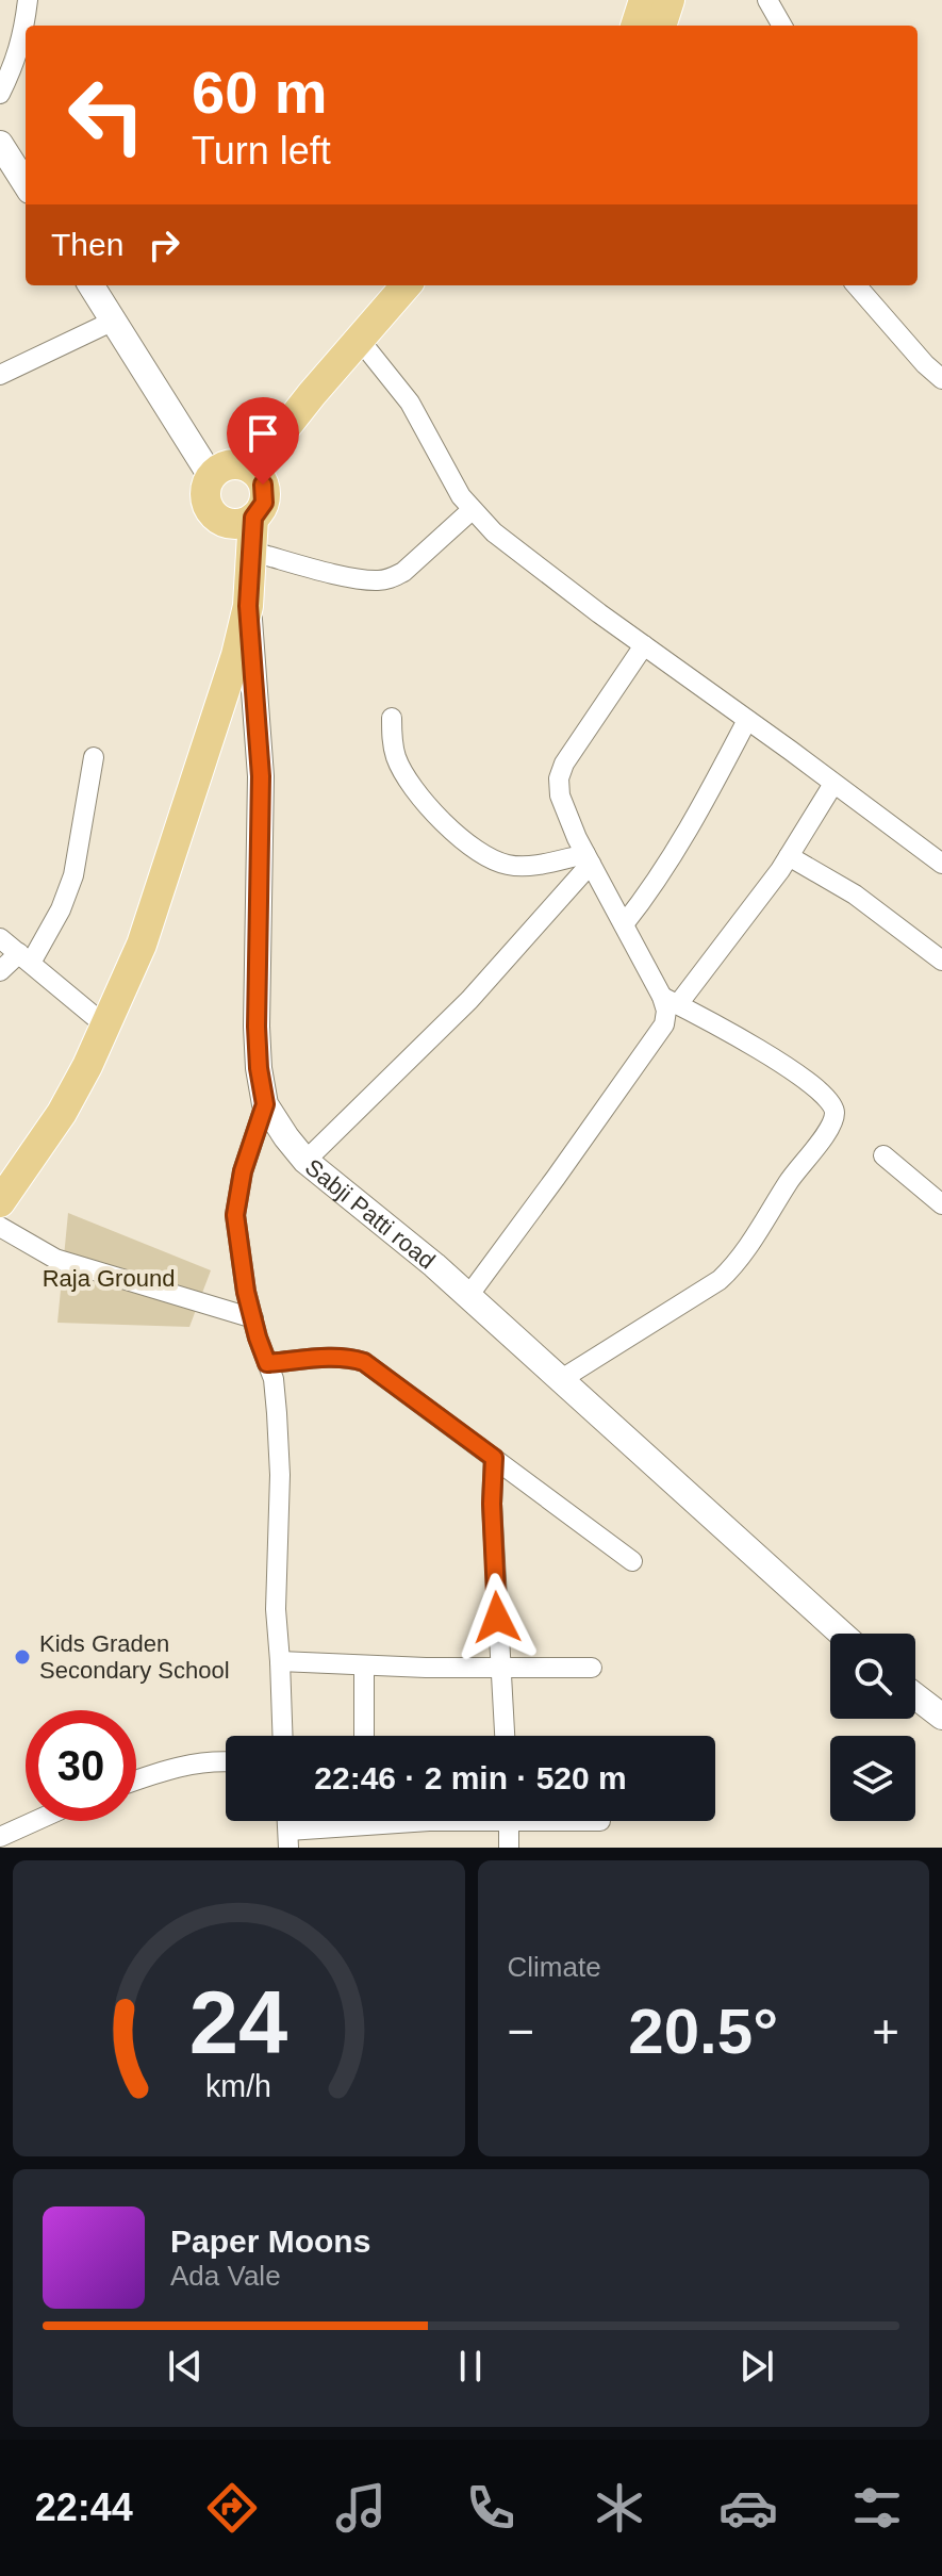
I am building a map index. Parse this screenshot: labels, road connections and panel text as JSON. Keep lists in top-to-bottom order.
{
  "streets": {
    "main road": ["Sabji Patti road"]
  },
  "parks": ["Raja Ground"],
  "places": ["Kids Graden Secondary School"],
  "page": {
    "turn": ["60 m", "Turn left"],
    "then": "Then",
    "limit": "30",
    "trip": "22:46 · 2 min · 520 m",
    "tile": "Climate",
    "heat": ["−", "20.5°", "+"],
    "song": ["Paper Moons", "Ada Vale"],
    "tabs": "22:44",
    "gauge": ["24", "km/h"]
  }
}
